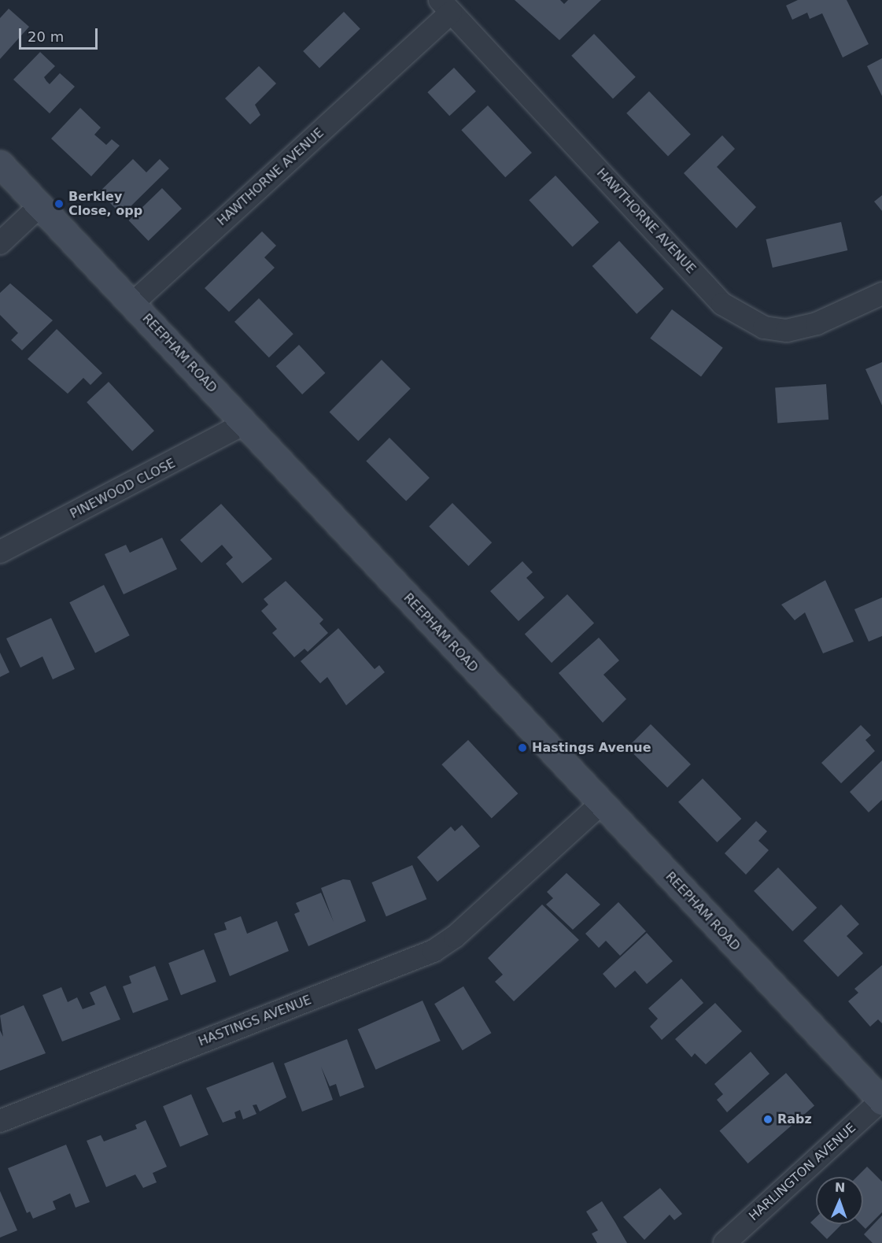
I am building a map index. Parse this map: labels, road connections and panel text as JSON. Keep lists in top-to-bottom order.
{
  "streets": {
    "street": [
      "HAWTHORNE AVENUE",
      "REEPHAM ROAD",
      "PINEWOOD CLOSE",
      "HASTINGS AVENUE",
      "HARLINGTON AVENUE"
    ]
  },
  "crossings": [
    ["HAWTHORNE AVENUE", "REEPHAM ROAD"],
    ["REEPHAM ROAD", "PINEWOOD CLOSE"],
    ["REEPHAM ROAD", "HASTINGS AVENUE"],
    ["REEPHAM ROAD", "HARLINGTON AVENUE"]
  ],
  "places": ["Berkley Close, opp", "Hastings Avenue", "Rabz"],
  "scale_bar": "20 m",
  "north": "top"
}
